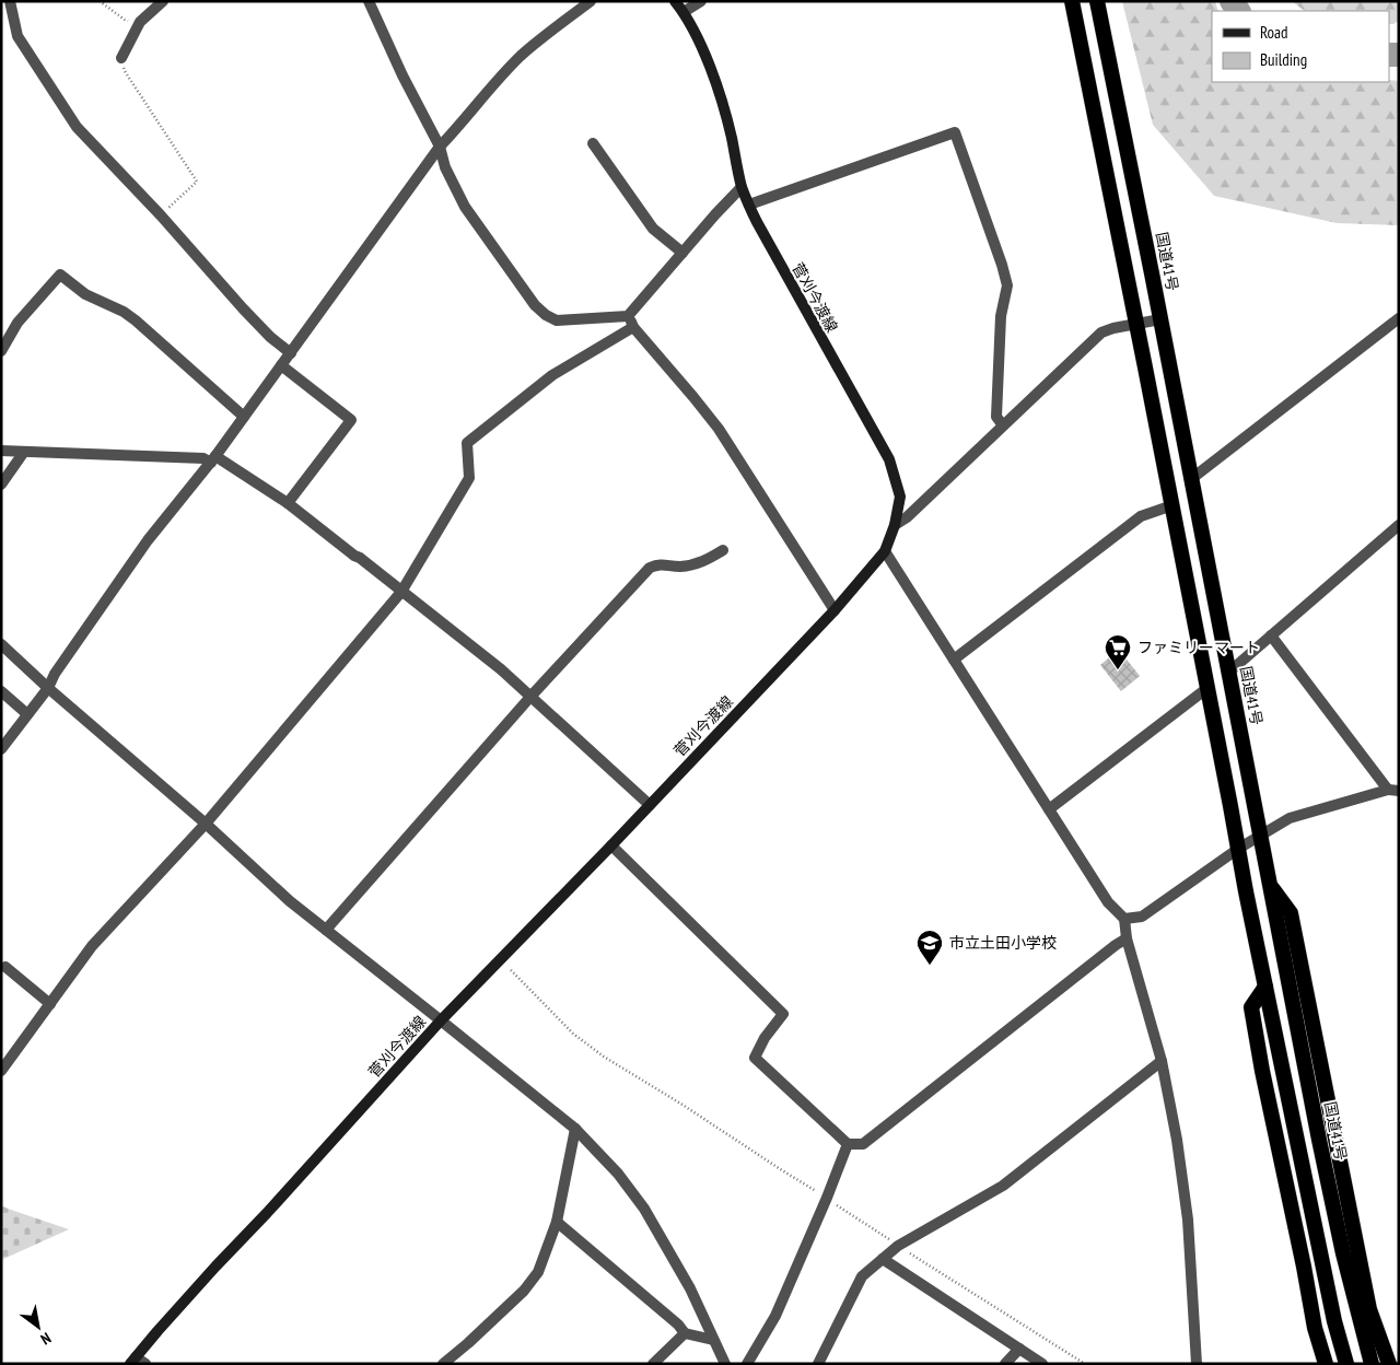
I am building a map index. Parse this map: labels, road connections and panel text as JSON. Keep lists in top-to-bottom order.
{
  "streets": {
    "highway": ["国道41号"],
    "main road": ["菅刈今渡線"]
  },
  "places": {
    "supermarket": ["ファミリーマート"],
    "school or university": ["市立土田小学校"]
  },
  "legend": ["Road", "Building"],
  "north": "bottom right"
}
